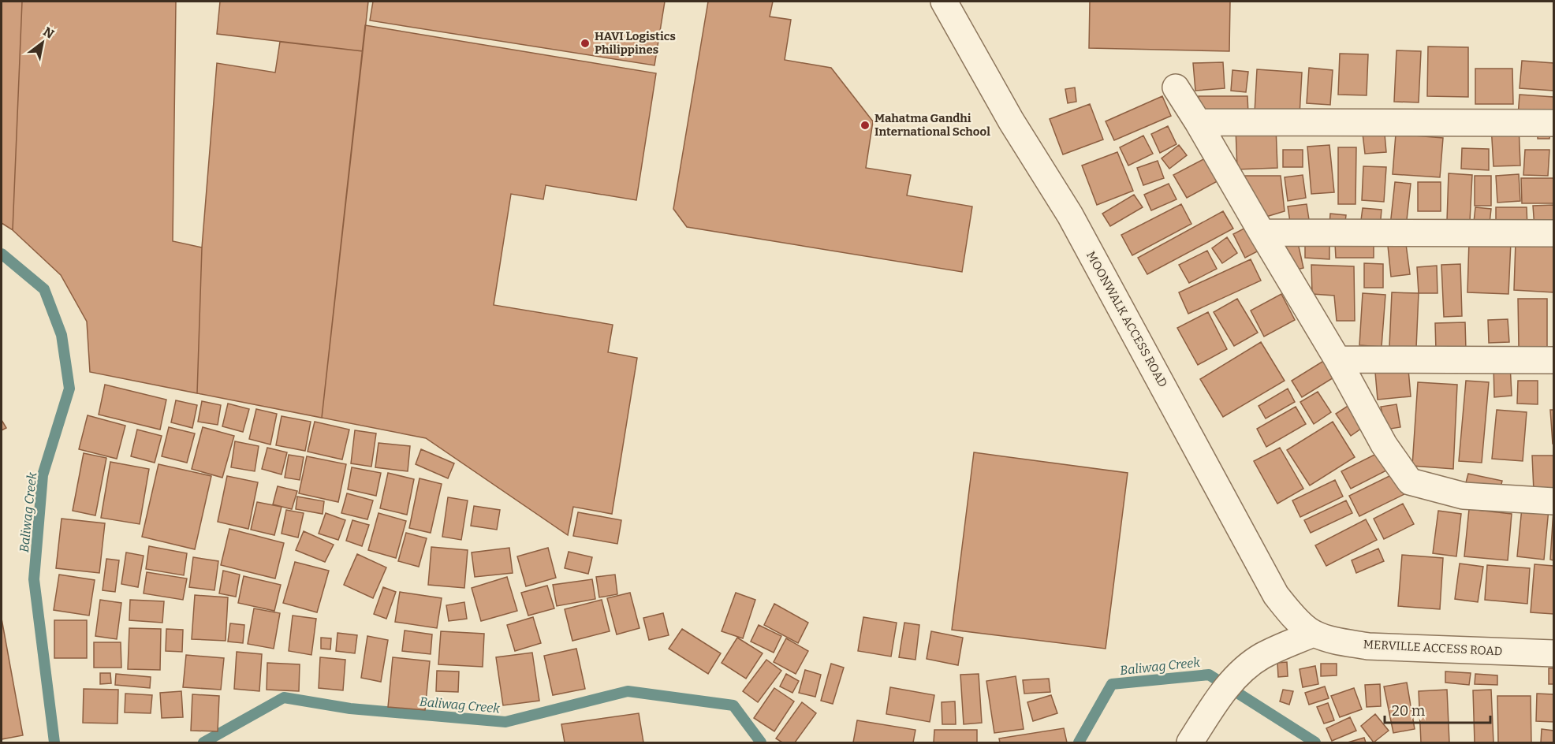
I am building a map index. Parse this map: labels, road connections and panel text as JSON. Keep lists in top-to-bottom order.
{
  "streets": {
    "street": ["MOONWALK ACCESS ROAD", "MERVILLE ACCESS ROAD"]
  },
  "crossings": [
    ["MOONWALK ACCESS ROAD", "MERVILLE ACCESS ROAD"]
  ],
  "water": ["Baliwag Creek"],
  "places": ["HAVI Logistics Philippines", "Mahatma Gandhi International School"],
  "scale_bar": "20 m",
  "north": "top right"
}
